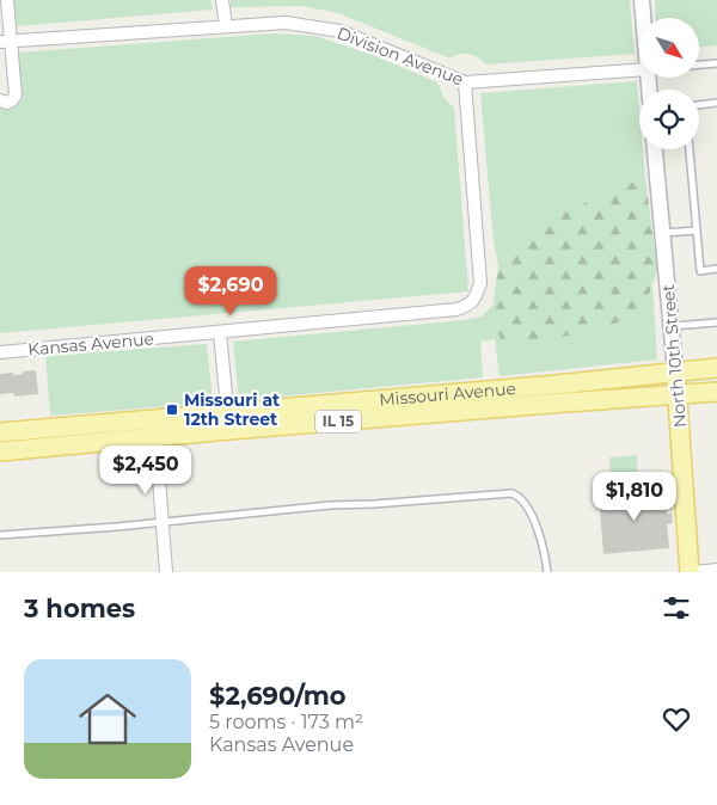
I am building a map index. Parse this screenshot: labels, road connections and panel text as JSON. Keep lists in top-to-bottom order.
{
  "streets": {
    "main road": ["North 10th Street", "Missouri Avenue", "IL 15"],
    "street": ["Division Avenue", "Kansas Avenue"]
  },
  "crossings": [
    ["Division Avenue", "Kansas Avenue"],
    ["North 10th Street", "Missouri Avenue"]
  ],
  "places": {
    "transit": ["Missouri at 12th Street"]
  },
  "north": "bottom right",
  "page": {
    "price": ["$2,690", "$2,450", "$1,810"],
    "heading": "3 homes",
    "list": [
      {
        "name": "$2,690/mo",
        "note": "5 rooms · 173 m² · Kansas Avenue"
      }
    ]
  }
}
